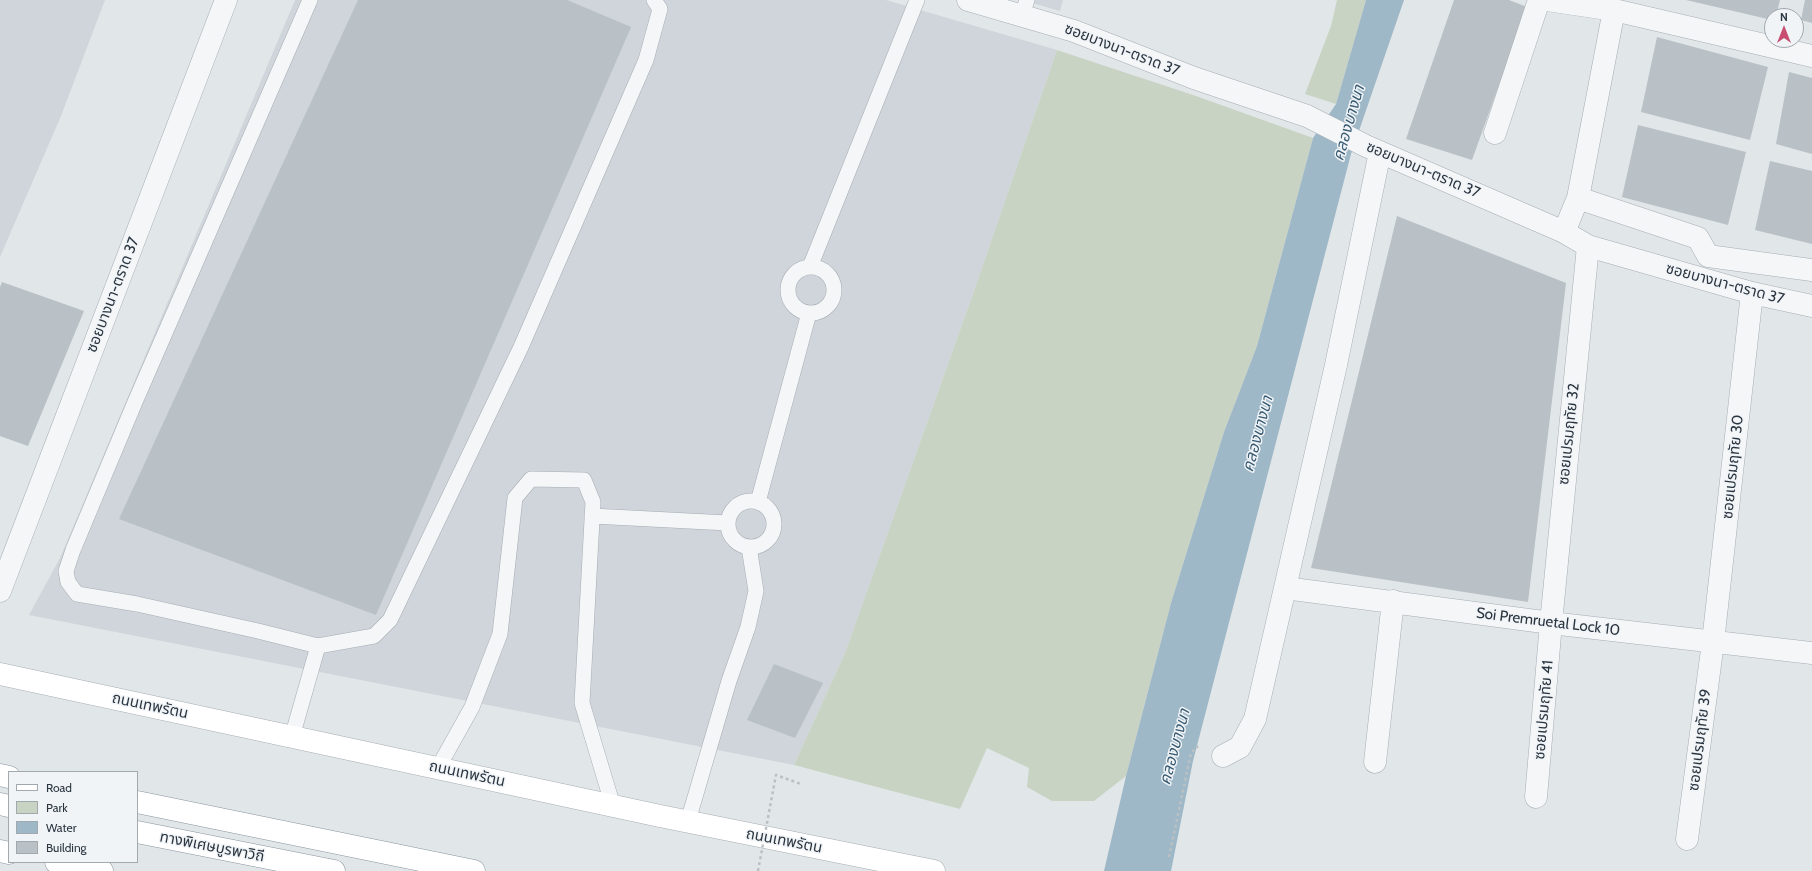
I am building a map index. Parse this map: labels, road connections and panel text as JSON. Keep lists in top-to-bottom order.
{
  "streets": {
    "main road": ["ถนนเทพรัตน", "ทางพิเศษบูรพาวิถี"],
    "street": [
      "ซอยบางนา-ตราด 37",
      "ซอยเปรมฤทัย 32",
      "ซอยเปรมฤทัย 30",
      "Soi Premruetal Lock 10",
      "ซอยเปรมฤทัย 41",
      "ซอยเปรมฤทัย 39"
    ]
  },
  "crossings": [
    ["ซอยบางนา-ตราด 37", "ซอยเปรมฤทัย 32"],
    ["ซอยบางนา-ตราด 37", "ซอยเปรมฤทัย 30"],
    ["ซอยเปรมฤทัย 32", "Soi Premruetal Lock 10"],
    ["ซอยเปรมฤทัย 32", "ซอยเปรมฤทัย 41"],
    ["ซอยเปรมฤทัย 30", "Soi Premruetal Lock 10"],
    ["ซอยเปรมฤทัย 30", "ซอยเปรมฤทัย 39"],
    ["Soi Premruetal Lock 10", "ซอยเปรมฤทัย 41"],
    ["Soi Premruetal Lock 10", "ซอยเปรมฤทัย 39"]
  ],
  "water": ["คลองบางนา"],
  "legend": [
    "Road",
    "Park",
    "Water",
    "Building"
  ],
  "north": "top"
}
